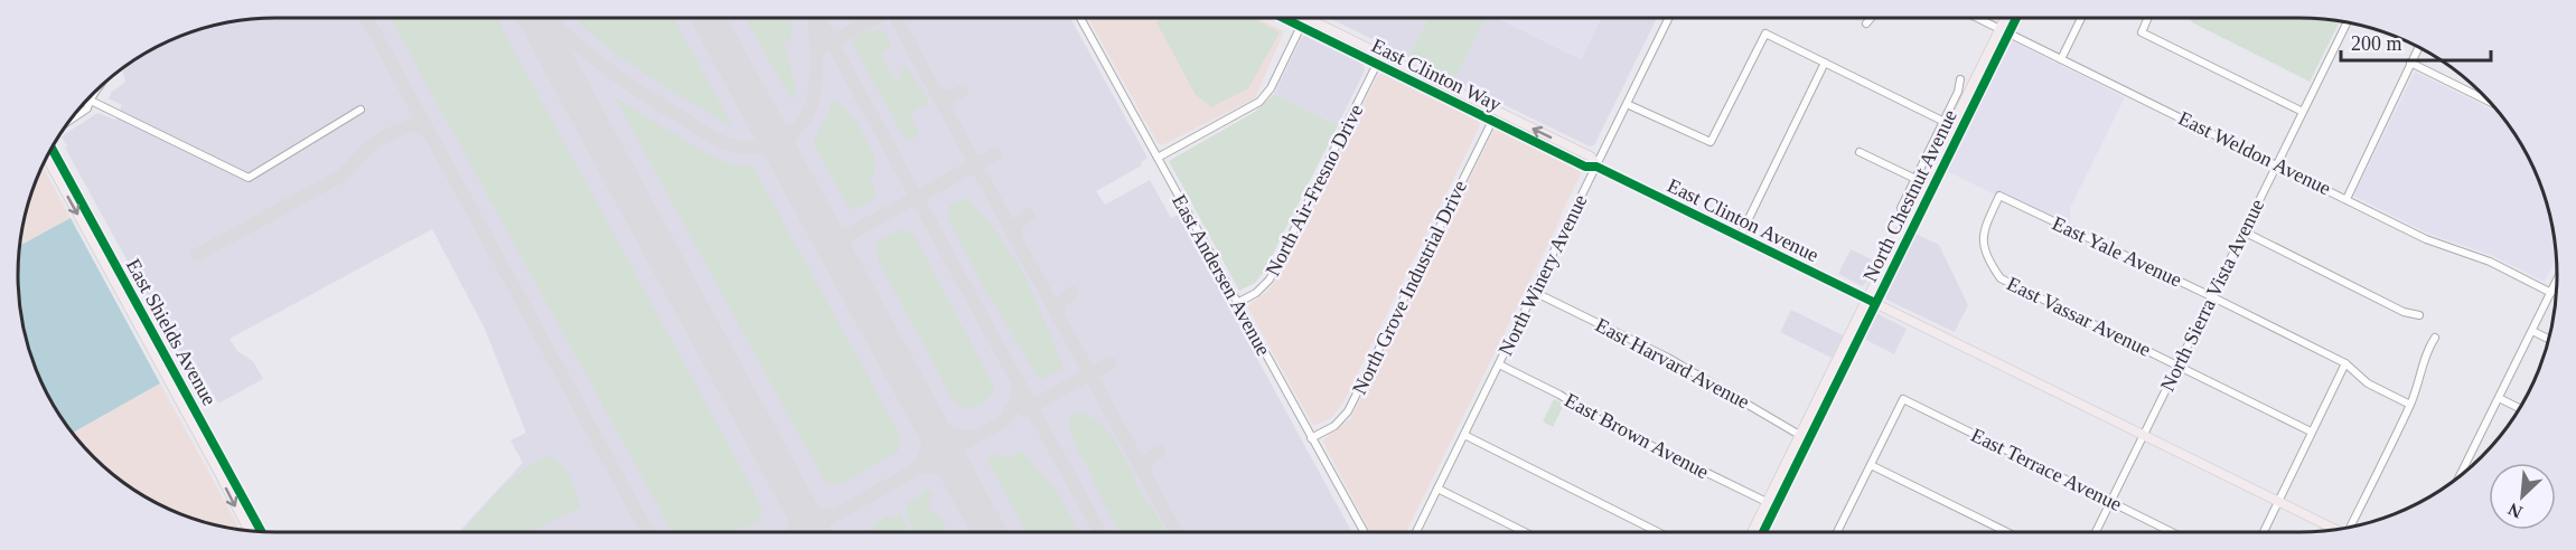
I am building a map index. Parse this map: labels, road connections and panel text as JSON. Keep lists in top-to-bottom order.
{
  "streets": {
    "main road": [
      "East Clinton Way",
      "North Chestnut Avenue",
      "East Clinton Avenue",
      "East Shields Avenue"
    ],
    "street": [
      "East Weldon Avenue",
      "North Air-Fresno Drive",
      "East Yale Avenue",
      "East Andersen Avenue",
      "North Winery Avenue",
      "North Grove Industrial Drive",
      "North Sierra Vista Avenue",
      "East Vassar Avenue",
      "East Harvard Avenue",
      "East Brown Avenue",
      "East Terrace Avenue"
    ]
  },
  "crossings": [
    ["East Clinton Way", "North Air-Fresno Drive"],
    ["East Clinton Way", "East Clinton Avenue"],
    ["East Clinton Way", "North Winery Avenue"],
    ["East Clinton Way", "North Grove Industrial Drive"],
    ["East Weldon Avenue", "North Chestnut Avenue"],
    ["East Weldon Avenue", "North Sierra Vista Avenue"],
    ["North Air-Fresno Drive", "East Andersen Avenue"],
    ["North Chestnut Avenue", "East Clinton Avenue"],
    ["North Chestnut Avenue", "East Harvard Avenue"],
    ["North Chestnut Avenue", "East Brown Avenue"],
    ["East Clinton Avenue", "North Winery Avenue"],
    ["East Clinton Avenue", "North Sierra Vista Avenue"],
    ["East Yale Avenue", "North Sierra Vista Avenue"],
    ["East Yale Avenue", "East Vassar Avenue"],
    ["East Andersen Avenue", "North Grove Industrial Drive"],
    ["North Winery Avenue", "East Harvard Avenue"],
    ["North Winery Avenue", "East Brown Avenue"],
    ["North Sierra Vista Avenue", "East Vassar Avenue"],
    ["North Sierra Vista Avenue", "East Terrace Avenue"]
  ],
  "scale_bar": "200 m",
  "north": "bottom left"
}
